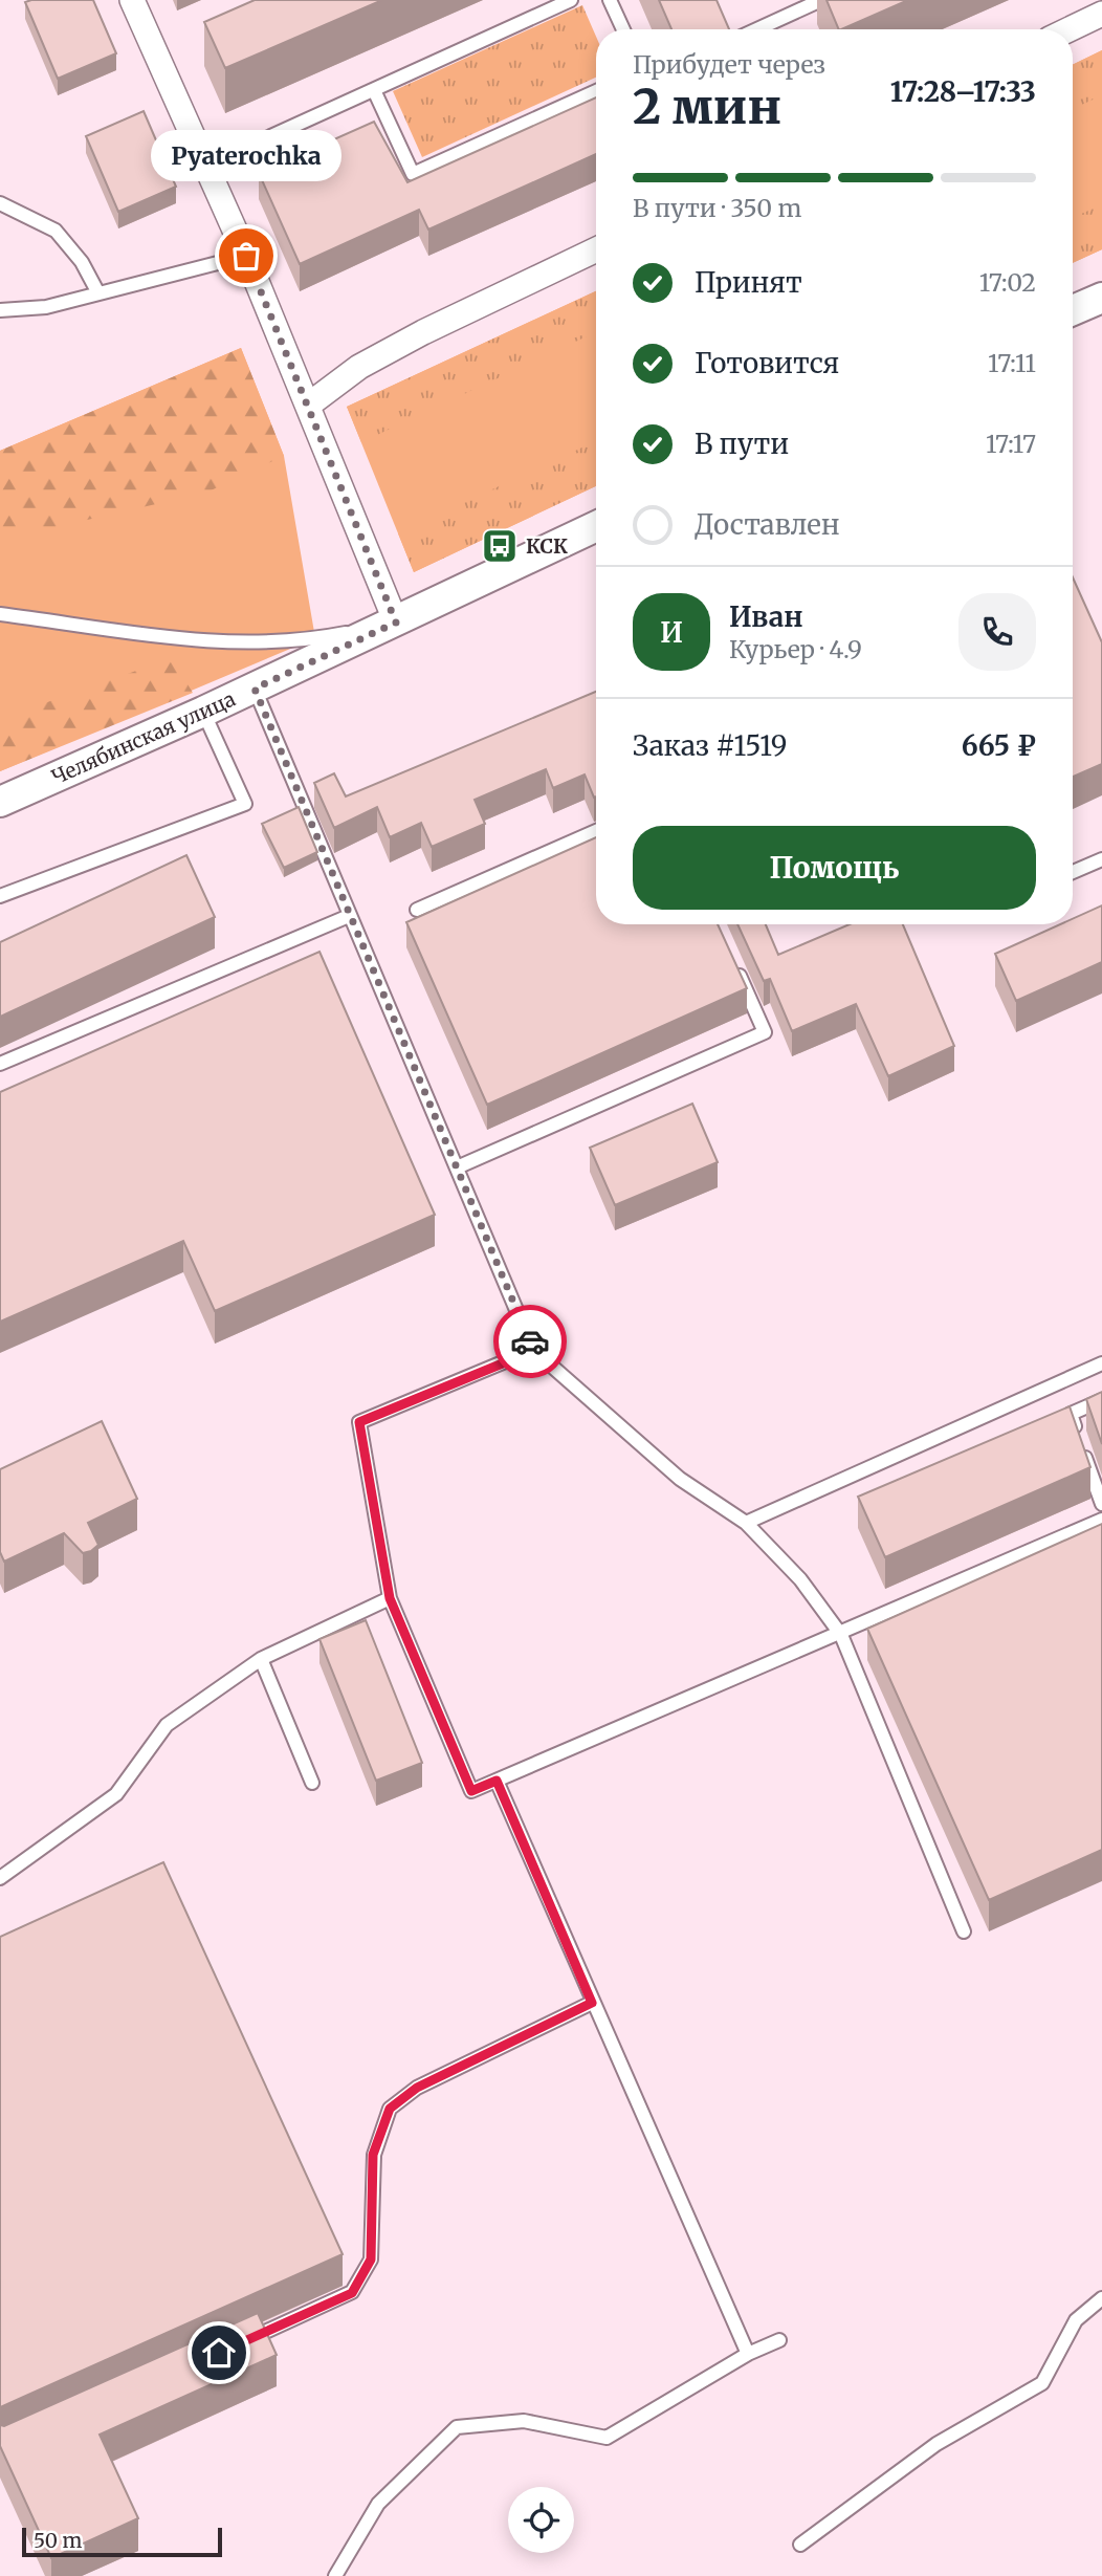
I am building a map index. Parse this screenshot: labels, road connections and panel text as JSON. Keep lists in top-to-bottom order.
{
  "streets": {
    "street": ["Челябинская улица"]
  },
  "places": {
    "other": ["Pyaterochka"],
    "bus stop": ["КСК"]
  },
  "scale_bar": "50 m",
  "page": {
    "heading": ["2 мин", "Прибудет через", "17:28–17:33"],
    "panel": [
      "Иван",
      "Курьер · 4.9",
      "Заказ #1519",
      "665 ₽"
    ],
    "bubble": "Pyaterochka",
    "bar": "В пути · 350 m",
    "list": [
      ["Принят", "17:02"],
      ["Готовится", "17:11"],
      ["В пути", "17:17"],
      "Доставлен"
    ],
    "round": "И",
    "buttons": "Помощь",
    "scale": "50 m"
  }
}
